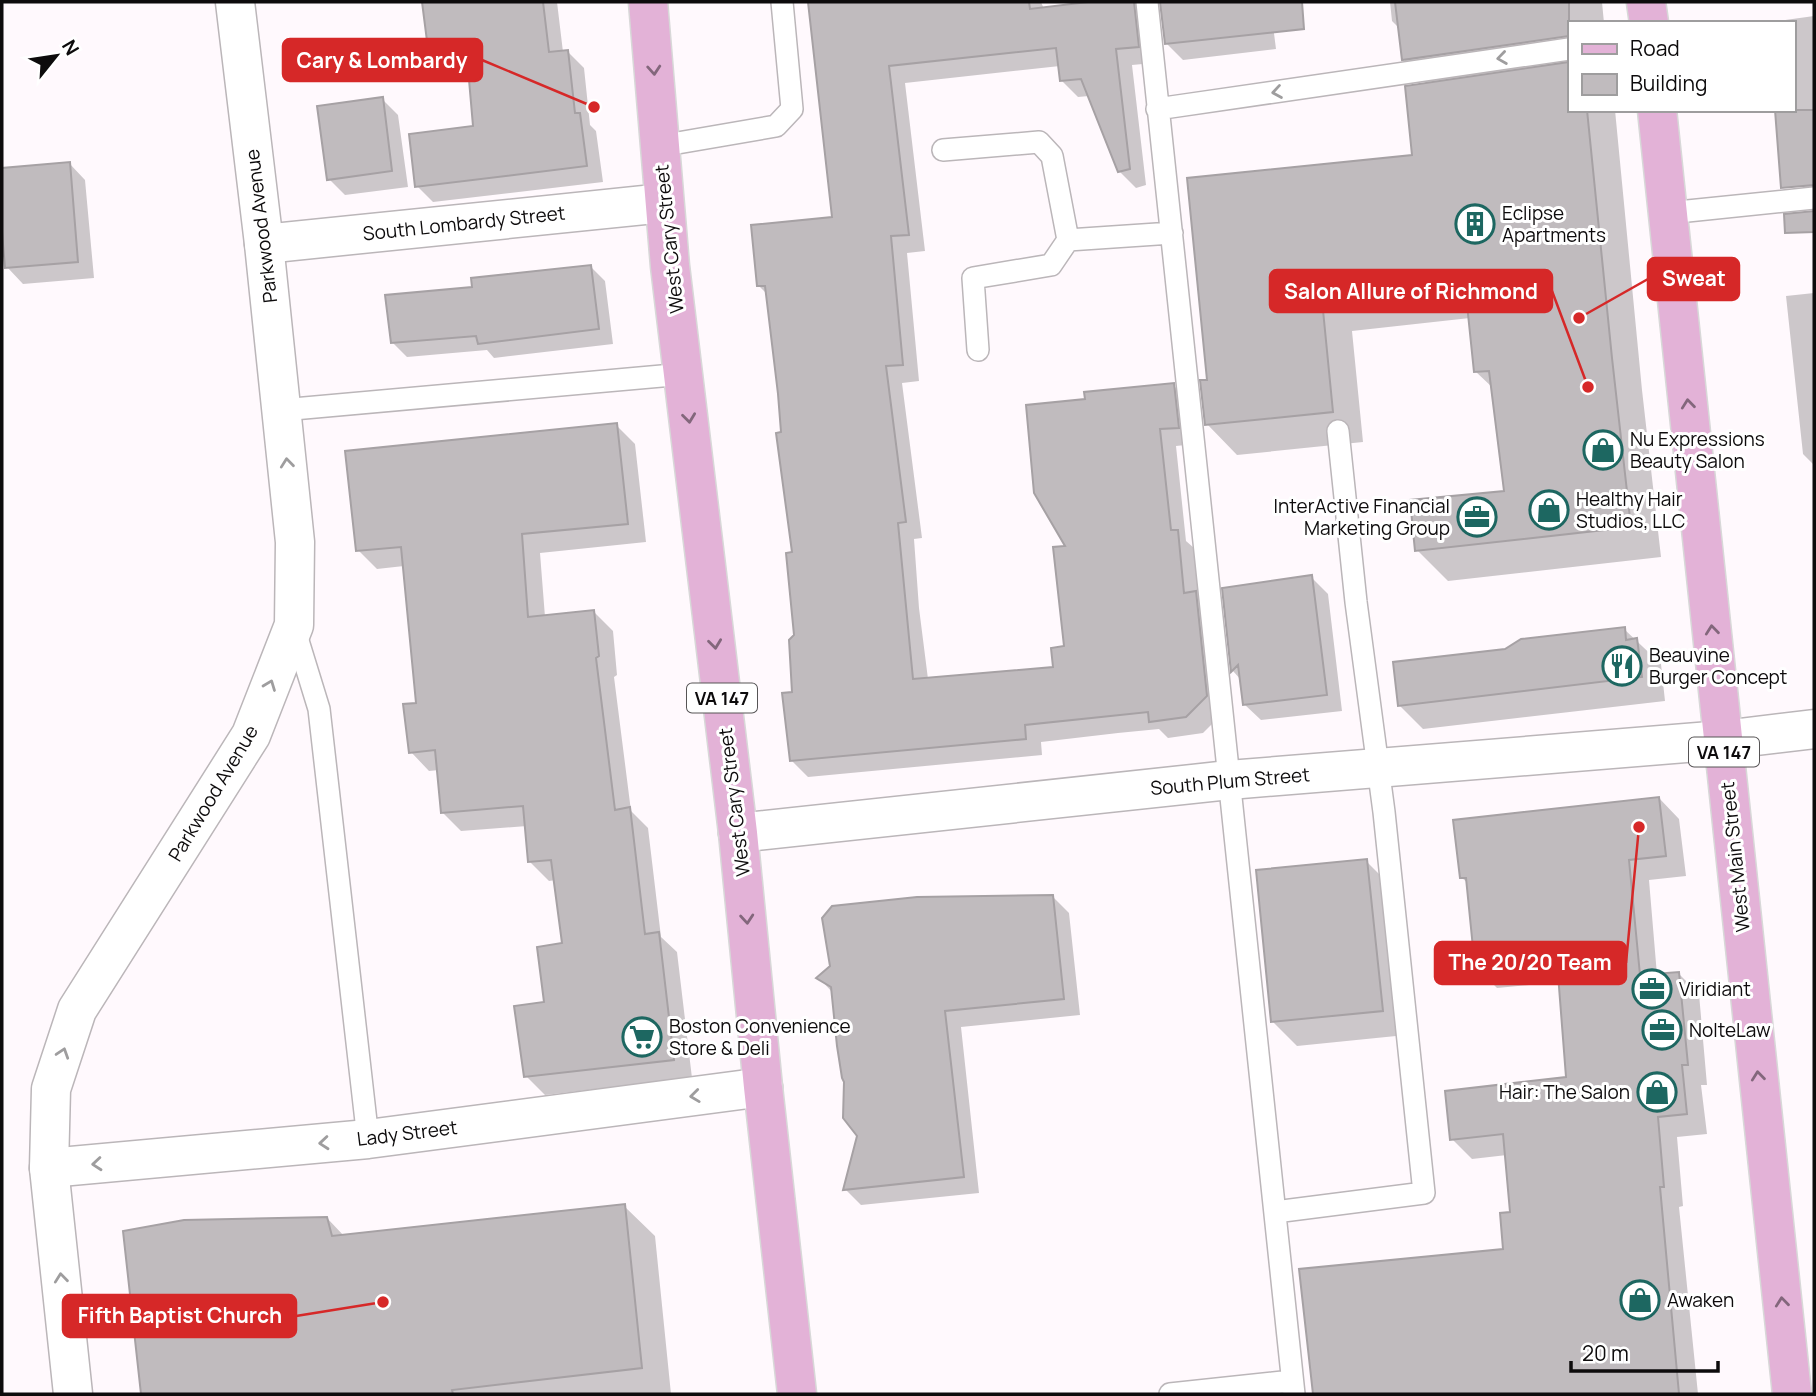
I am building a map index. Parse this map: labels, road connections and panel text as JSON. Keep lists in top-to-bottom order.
{
  "streets": {
    "main road": ["West Cary Street", "VA 147", "West Main Street"],
    "street": [
      "South Lombardy Street",
      "Parkwood Avenue",
      "South Plum Street",
      "Lady Street"
    ]
  },
  "crossings": [
    ["South Lombardy Street", "Parkwood Avenue"],
    ["South Lombardy Street", "West Cary Street"],
    ["Parkwood Avenue", "Lady Street"],
    ["West Cary Street", "South Plum Street"],
    ["West Cary Street", "Lady Street"],
    ["South Plum Street", "West Main Street"]
  ],
  "one_way": [
    "Parkwood Avenue",
    "West Cary Street",
    "West Main Street",
    "Lady Street"
  ],
  "places": {
    "other": [
      "Cary & Lombardy",
      "Sweat",
      "Salon Allure of Richmond",
      "The 20/20 Team",
      "Fifth Baptist Church"
    ],
    "building": ["Eclipse Apartments"],
    "shop": [
      "Nu Expressions Beauty Salon",
      "Healthy Hair Studios, LLC",
      "Hair: The Salon",
      "Awaken"
    ],
    "office": ["InterActive Financial Marketing Group", "Viridiant", "NolteLaw"],
    "restaurant": ["Beauvine Burger Concept"],
    "supermarket": ["Boston Convenience Store & Deli"]
  },
  "legend": ["Road", "Building"],
  "scale_bar": "20 m",
  "north": "top right"
}
